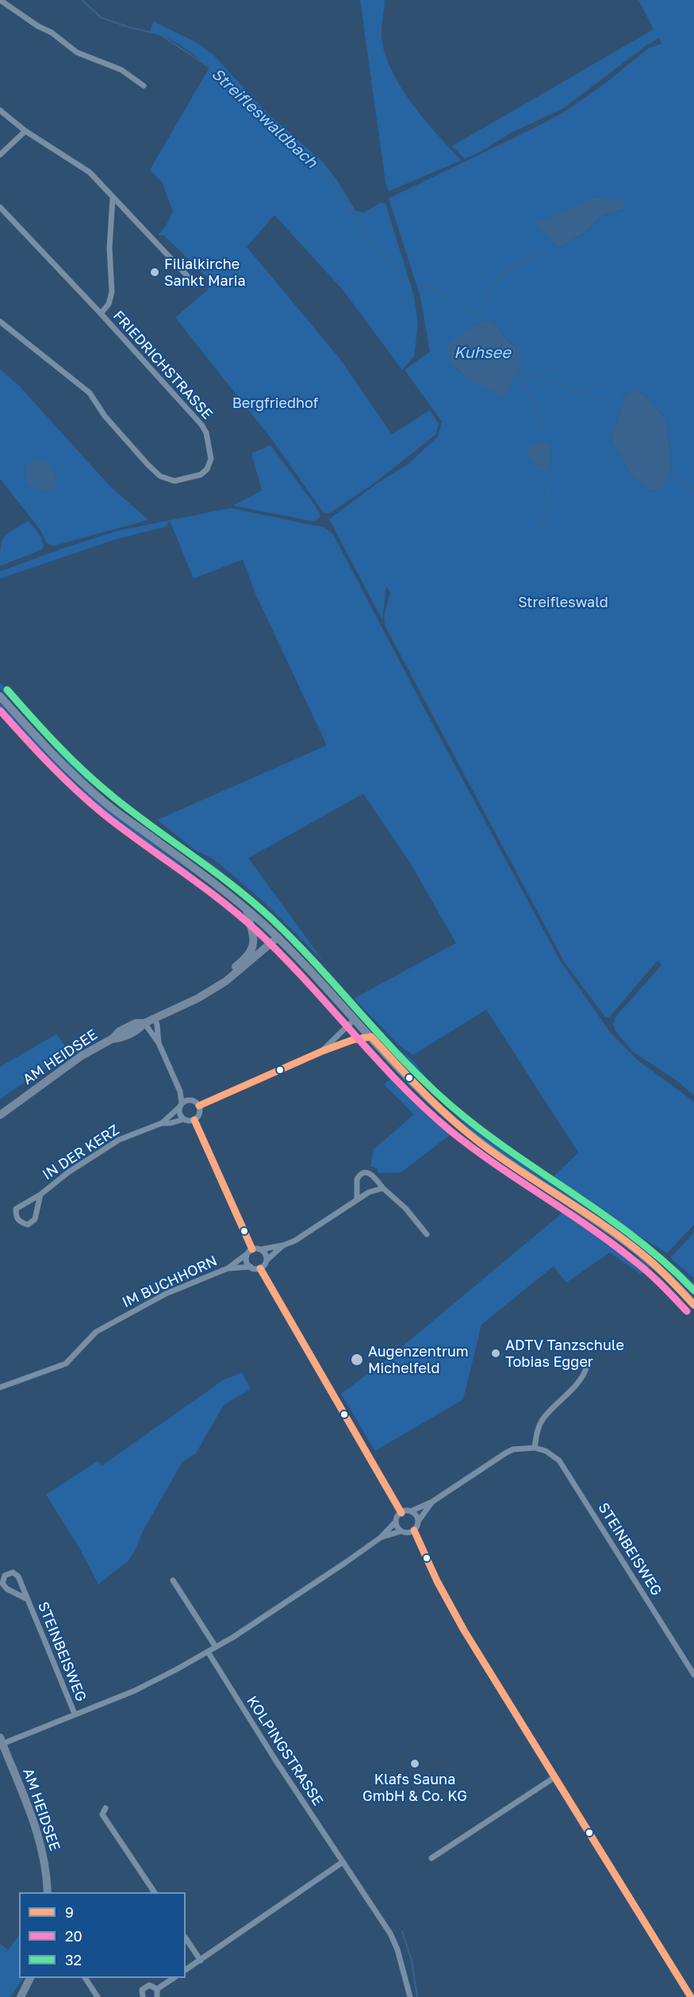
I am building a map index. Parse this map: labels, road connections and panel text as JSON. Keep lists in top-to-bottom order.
{
  "streets": {
    "main road": ["AM HEIDSEE"],
    "street": [
      "FRIEDRICHSTRASSE",
      "IN DER KERZ",
      "IM BUCHHORN",
      "STEINBEISWEG",
      "KOLPINGSTRASSE"
    ]
  },
  "crossings": [
    ["AM HEIDSEE", "STEINBEISWEG"],
    ["STEINBEISWEG", "KOLPINGSTRASSE"]
  ],
  "water": ["Streifleswaldbach", "Kuhsee"],
  "parks": ["Bergfriedhof", "Streifleswald"],
  "places": [
    "Filialkirche Sankt Maria",
    "ADTV Tanzschule Tobias Egger",
    "Augenzentrum Michelfeld",
    "Klafs Sauna GmbH & Co. KG"
  ],
  "lines": ["transit line 32", "transit line 20", "transit line 9"],
  "legend": ["9", "20", "32"]
}
